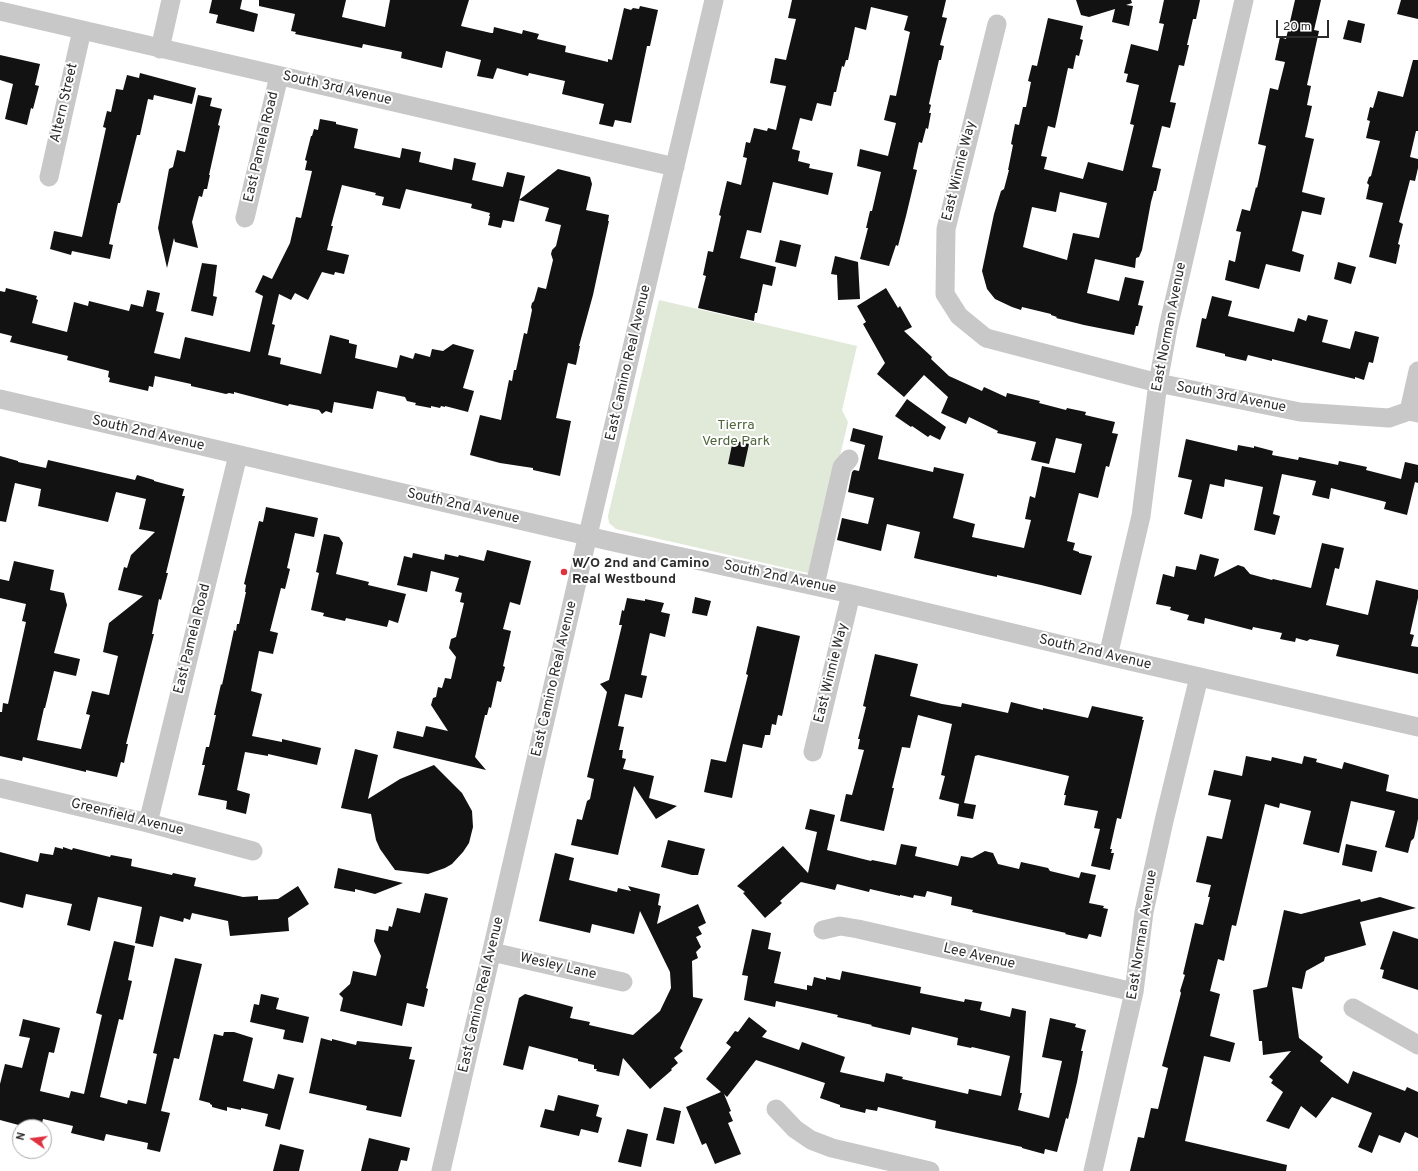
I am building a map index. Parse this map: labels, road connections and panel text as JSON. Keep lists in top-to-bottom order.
{
  "streets": {
    "street": [
      "South 3rd Avenue",
      "Altern Street",
      "East Pamela Road",
      "East Winnie Way",
      "East Norman Avenue",
      "East Camino Real Avenue",
      "South 2nd Avenue",
      "Greenfield Avenue",
      "Lee Avenue",
      "Wesley Lane"
    ]
  },
  "crossings": [
    ["South 3rd Avenue", "Altern Street"],
    ["South 3rd Avenue", "East Pamela Road"],
    ["South 3rd Avenue", "East Winnie Way"],
    ["South 3rd Avenue", "East Norman Avenue"],
    ["South 3rd Avenue", "East Camino Real Avenue"],
    ["East Pamela Road", "South 2nd Avenue"],
    ["East Pamela Road", "Greenfield Avenue"],
    ["East Winnie Way", "South 2nd Avenue"],
    ["East Norman Avenue", "South 2nd Avenue"],
    ["East Norman Avenue", "Lee Avenue"],
    ["East Camino Real Avenue", "South 2nd Avenue"],
    ["East Camino Real Avenue", "Wesley Lane"]
  ],
  "parks": ["Tierra Verde Park"],
  "places": ["W/O 2nd and Camino Real Westbound"],
  "scale_bar": "20 m",
  "north": "left"
}
